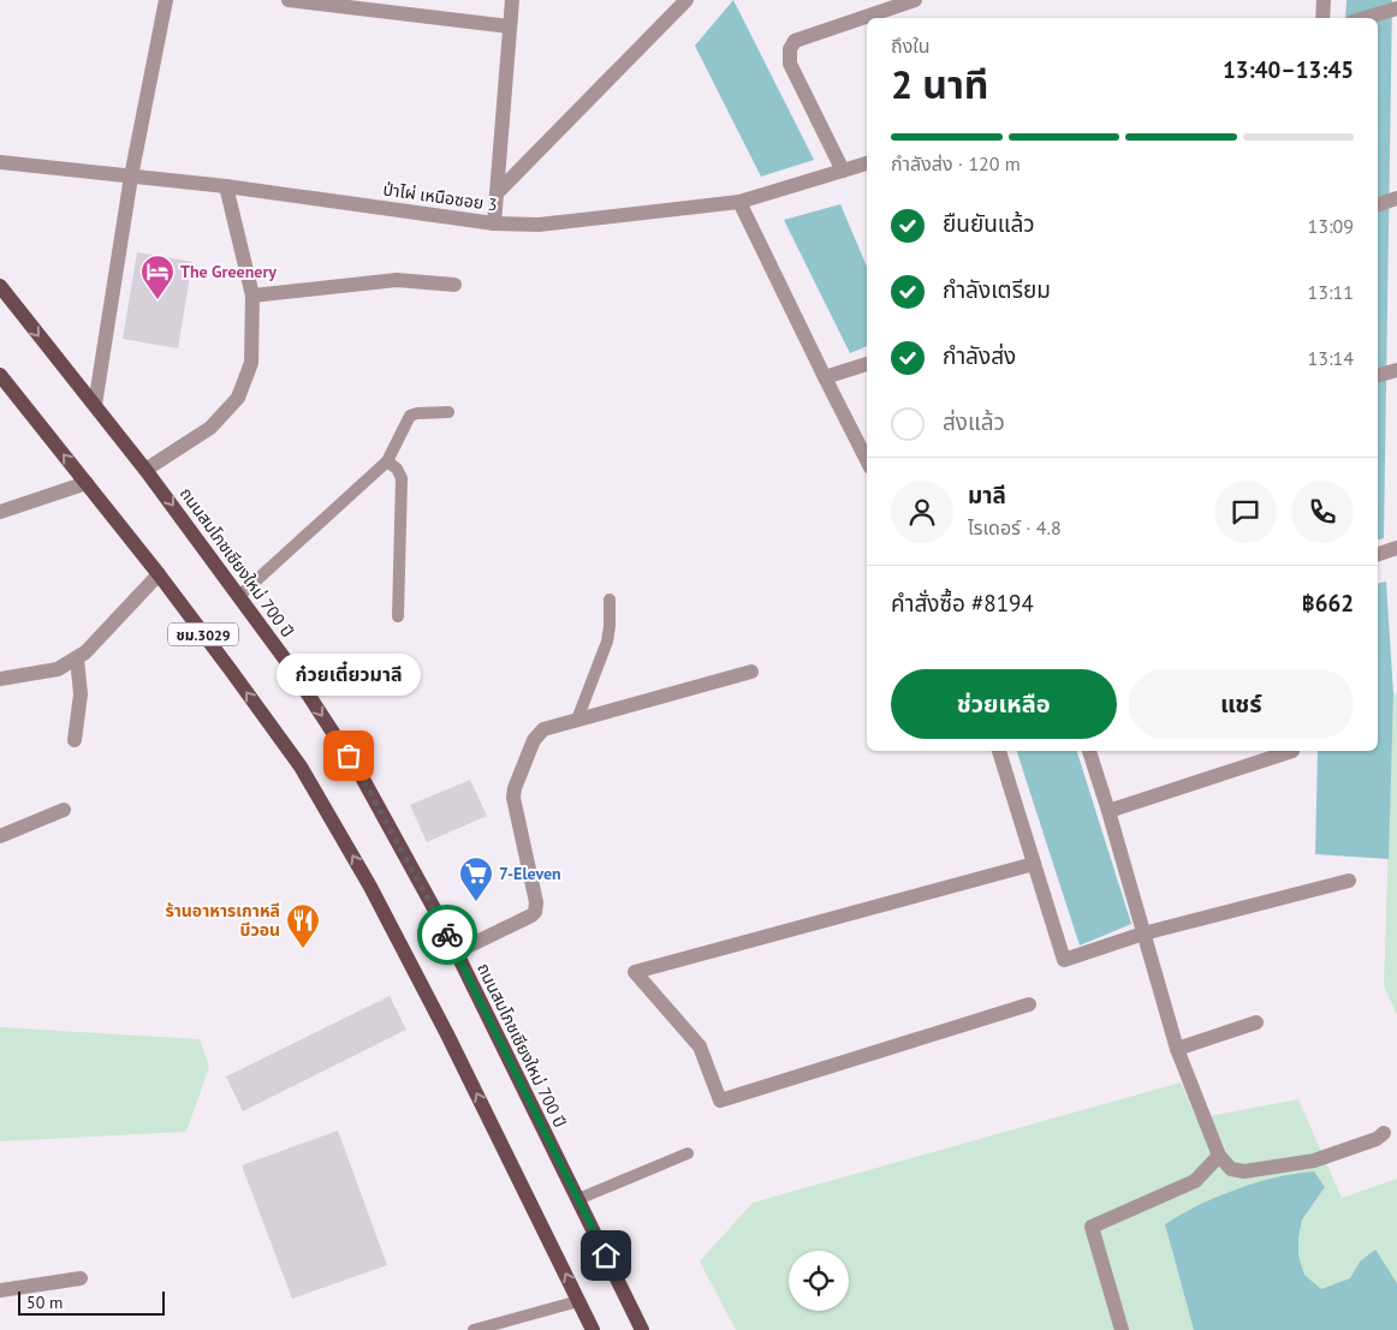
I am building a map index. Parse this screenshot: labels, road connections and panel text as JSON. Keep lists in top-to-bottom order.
{
  "streets": {
    "main road": ["ถนนสมโภชเชียงใหม่ 700 ปี", "ชม.3029"],
    "street": ["ป่าไผ่ เหนือซอย 3"]
  },
  "places": {
    "hotel": ["The Greenery"],
    "other": ["ก๋วยเตี๋ยวมาลี"],
    "supermarket": ["7-Eleven"],
    "restaurant": ["ร้านอาหารเกาหลี บีวอน"]
  },
  "scale_bar": "50 m",
  "page": {
    "heading": ["2 นาที", "ถึงใน", "13:40–13:45"],
    "panel": [
      "มาลี",
      "ไรเดอร์ · 4.8",
      "คำสั่งซื้อ #8194",
      "฿662"
    ],
    "bar": "กำลังส่ง · 120 m",
    "list": [
      ["ยืนยันแล้ว", "13:09"],
      ["กำลังเตรียม", "13:11"],
      ["กำลังส่ง", "13:14"],
      "ส่งแล้ว"
    ],
    "bubble": "ก๋วยเตี๋ยวมาลี",
    "buttons": ["ช่วยเหลือ", "แชร์"],
    "scale": "50 m"
  }
}
